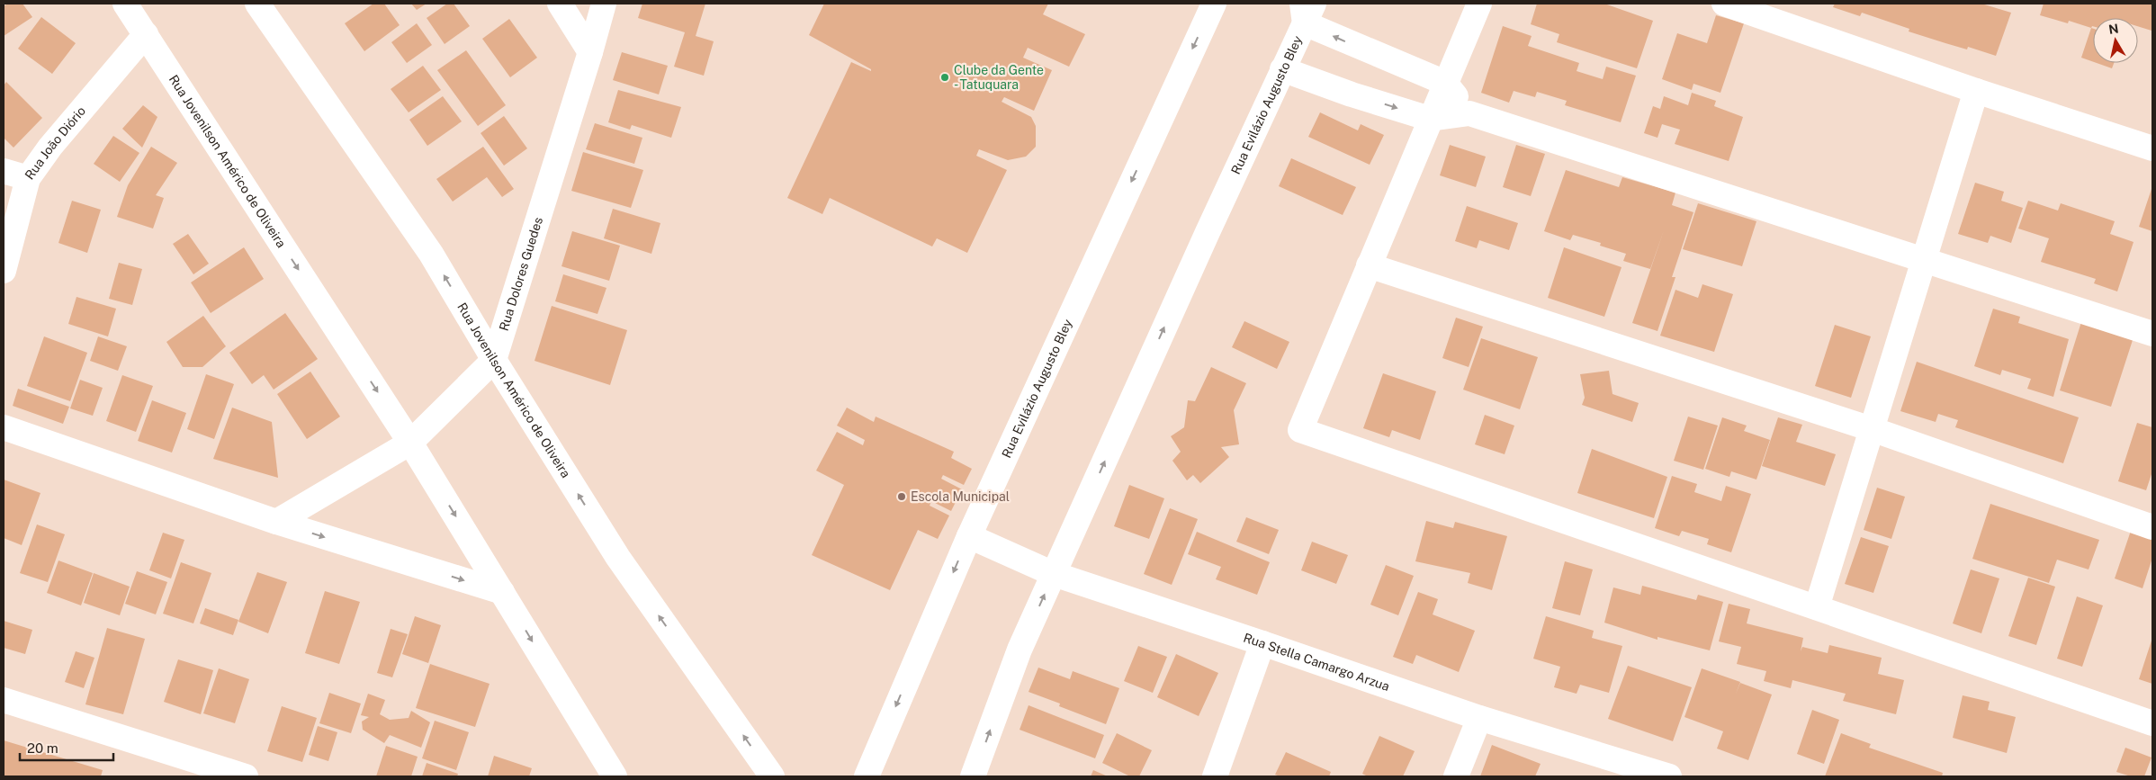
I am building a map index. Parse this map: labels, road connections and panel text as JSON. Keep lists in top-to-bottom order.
{
  "streets": {
    "street": [
      "Rua Evilázio Augusto Bley",
      "Rua João Diório",
      "Rua Jovenilson Américo de Oliveira",
      "Rua Dolores Guedes",
      "Rua Stella Camargo Arzua"
    ]
  },
  "crossings": [
    ["Rua Evilázio Augusto Bley", "Rua Stella Camargo Arzua"],
    ["Rua João Diório", "Rua Jovenilson Américo de Oliveira"],
    ["Rua Jovenilson Américo de Oliveira", "Rua Dolores Guedes"]
  ],
  "places": ["Clube da Gente - Tatuquara", "Escola Municipal"],
  "scale_bar": "20 m",
  "north": "top"
}
